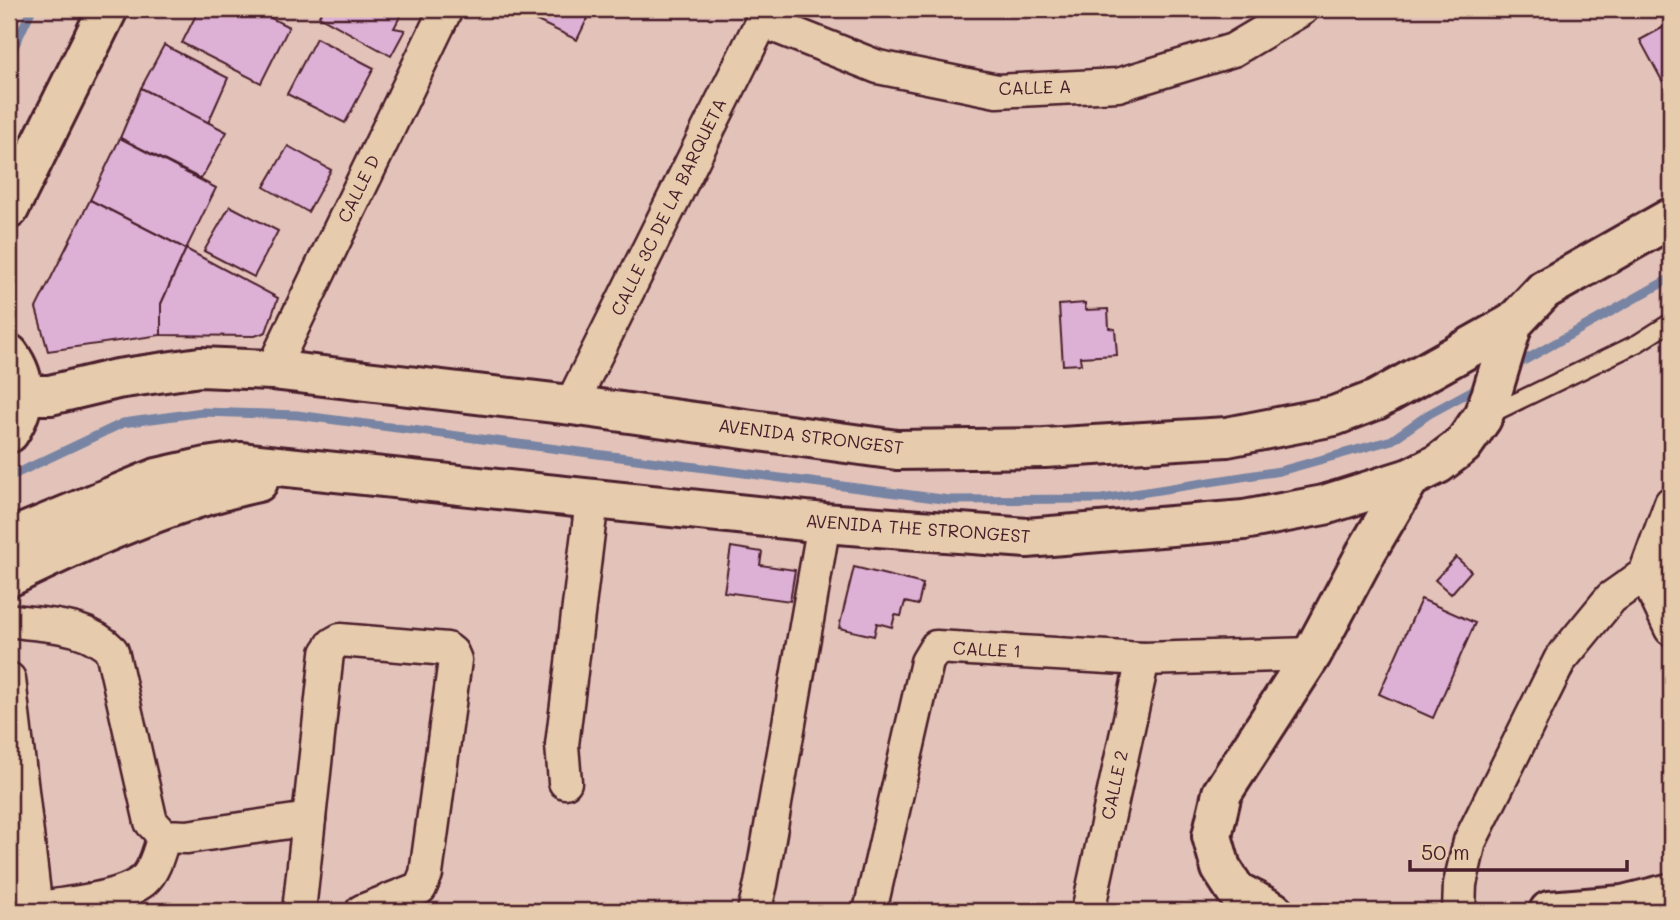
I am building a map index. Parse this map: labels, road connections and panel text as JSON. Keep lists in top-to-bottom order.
{
  "streets": {
    "street": [
      "CALLE A",
      "CALLE D",
      "CALLE 3C DE LA BARQUETA",
      "AVENIDA STRONGEST",
      "AVENIDA THE STRONGEST",
      "CALLE 1",
      "CALLE 2"
    ]
  },
  "crossings": [
    ["CALLE A", "CALLE 3C DE LA BARQUETA"],
    ["CALLE D", "AVENIDA STRONGEST"],
    ["CALLE 3C DE LA BARQUETA", "AVENIDA STRONGEST"],
    ["AVENIDA STRONGEST", "AVENIDA THE STRONGEST"],
    ["CALLE 1", "CALLE 2"]
  ],
  "scale_bar": "50 m"
}
